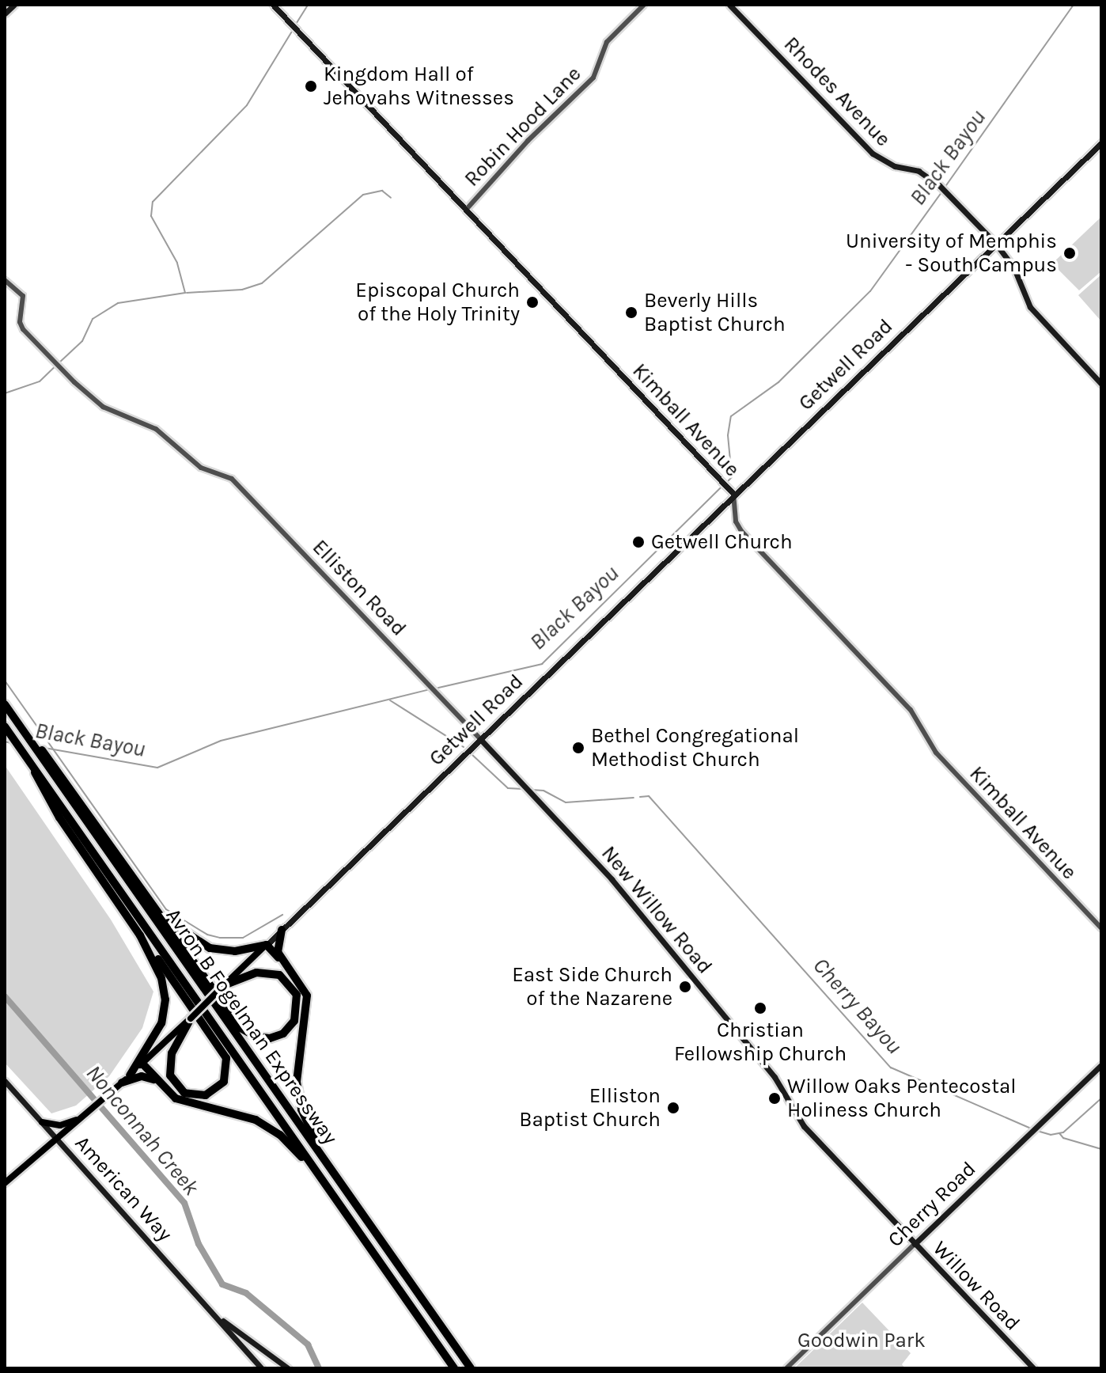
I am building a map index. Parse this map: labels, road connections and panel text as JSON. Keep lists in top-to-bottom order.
{
  "streets": {
    "highway": ["Avron B Fogelman Expressway"],
    "main road": [
      "Rhodes Avenue",
      "Getwell Road",
      "Kimball Avenue",
      "New Willow Road",
      "American Way",
      "Cherry Road",
      "Willow Road"
    ],
    "street": ["Robin Hood Lane", "Elliston Road"]
  },
  "crossings": [
    ["Rhodes Avenue", "Getwell Road"],
    ["Robin Hood Lane", "Kimball Avenue"],
    ["Getwell Road", "Kimball Avenue"],
    ["Getwell Road", "Elliston Road"],
    ["Getwell Road", "New Willow Road"],
    ["Getwell Road", "American Way"],
    ["Elliston Road", "New Willow Road"],
    ["New Willow Road", "Willow Road"],
    ["Cherry Road", "Willow Road"]
  ],
  "water": ["Black Bayou", "Cherry Bayou", "Nonconnah Creek"],
  "parks": ["Goodwin Park"],
  "places": [
    "Kingdom Hall of Jehovahs Witnesses",
    "University of Memphis - South Campus",
    "Episcopal Church of the Holy Trinity",
    "Beverly Hills Baptist Church",
    "Getwell Church",
    "Bethel Congregational Methodist Church",
    "East Side Church of the Nazarene",
    "Christian Fellowship Church",
    "Willow Oaks Pentecostal Holiness Church",
    "Elliston Baptist Church"
  ]
}
